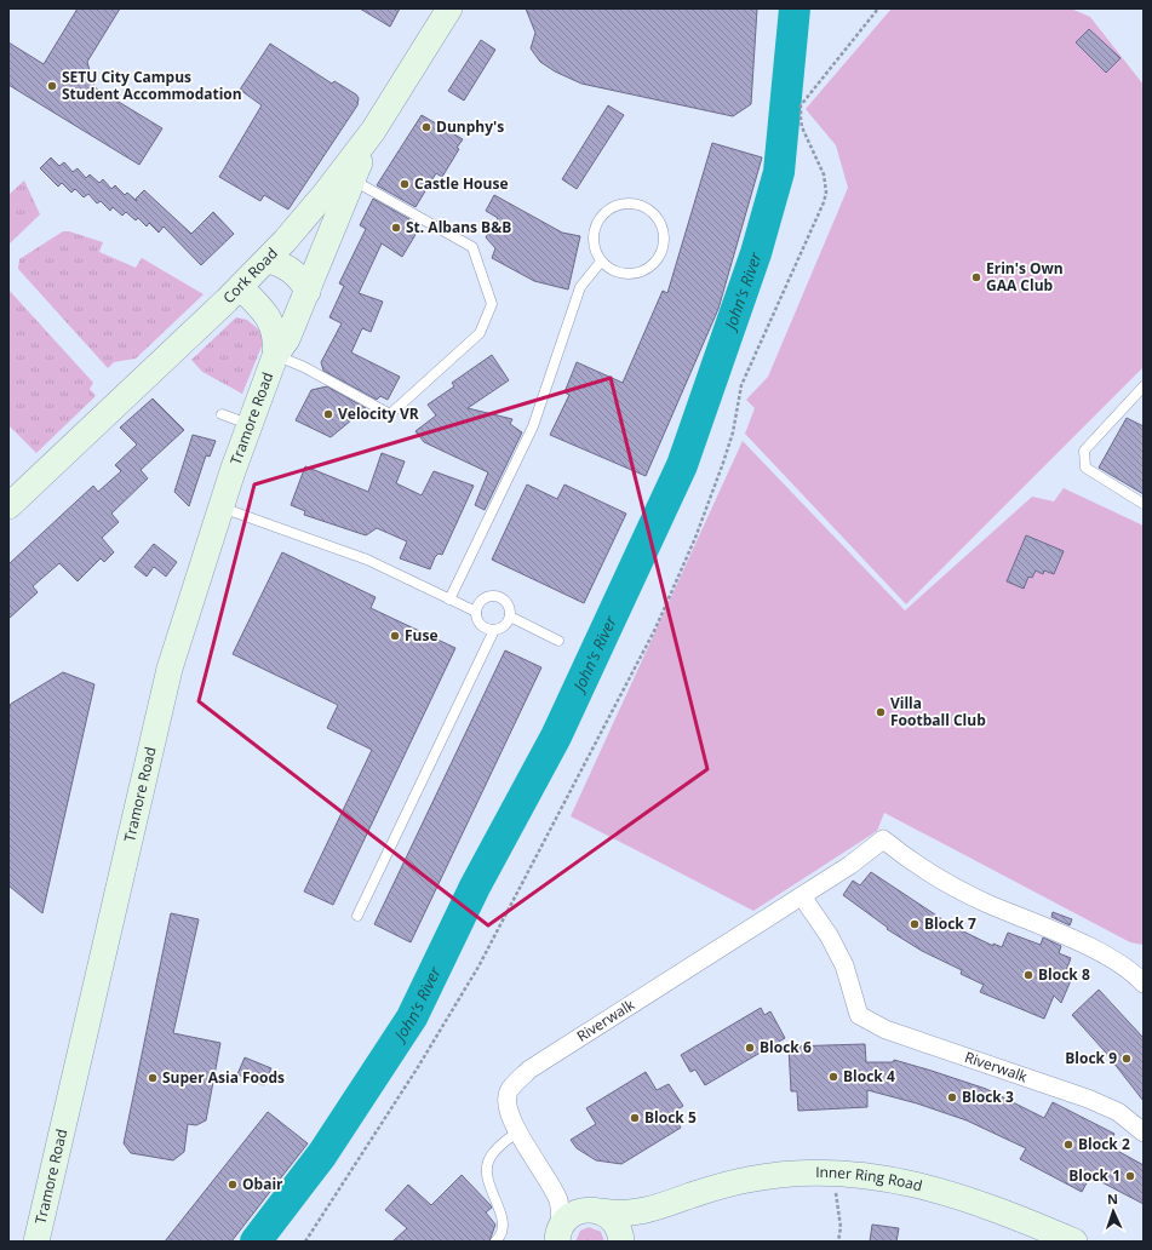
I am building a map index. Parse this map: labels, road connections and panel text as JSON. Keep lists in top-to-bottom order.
{
  "streets": {
    "main road": ["Cork Road", "Tramore Road", "Inner Ring Road"],
    "street": ["Riverwalk"]
  },
  "crossings": [
    ["Cork Road", "Tramore Road"]
  ],
  "water": ["John's River"],
  "places": [
    "SETU City Campus Student Accommodation",
    "Dunphy's",
    "Castle House",
    "St. Albans B&B",
    "Erin's Own GAA Club",
    "Velocity VR",
    "Fuse",
    "Villa Football Club",
    "Block 7",
    "Block 8",
    "Block 6",
    "Block 9",
    "Block 4",
    "Super Asia Foods",
    "Block 3",
    "Block 5",
    "Block 2",
    "Block 1",
    "Obair"
  ],
  "north": "top"
}
